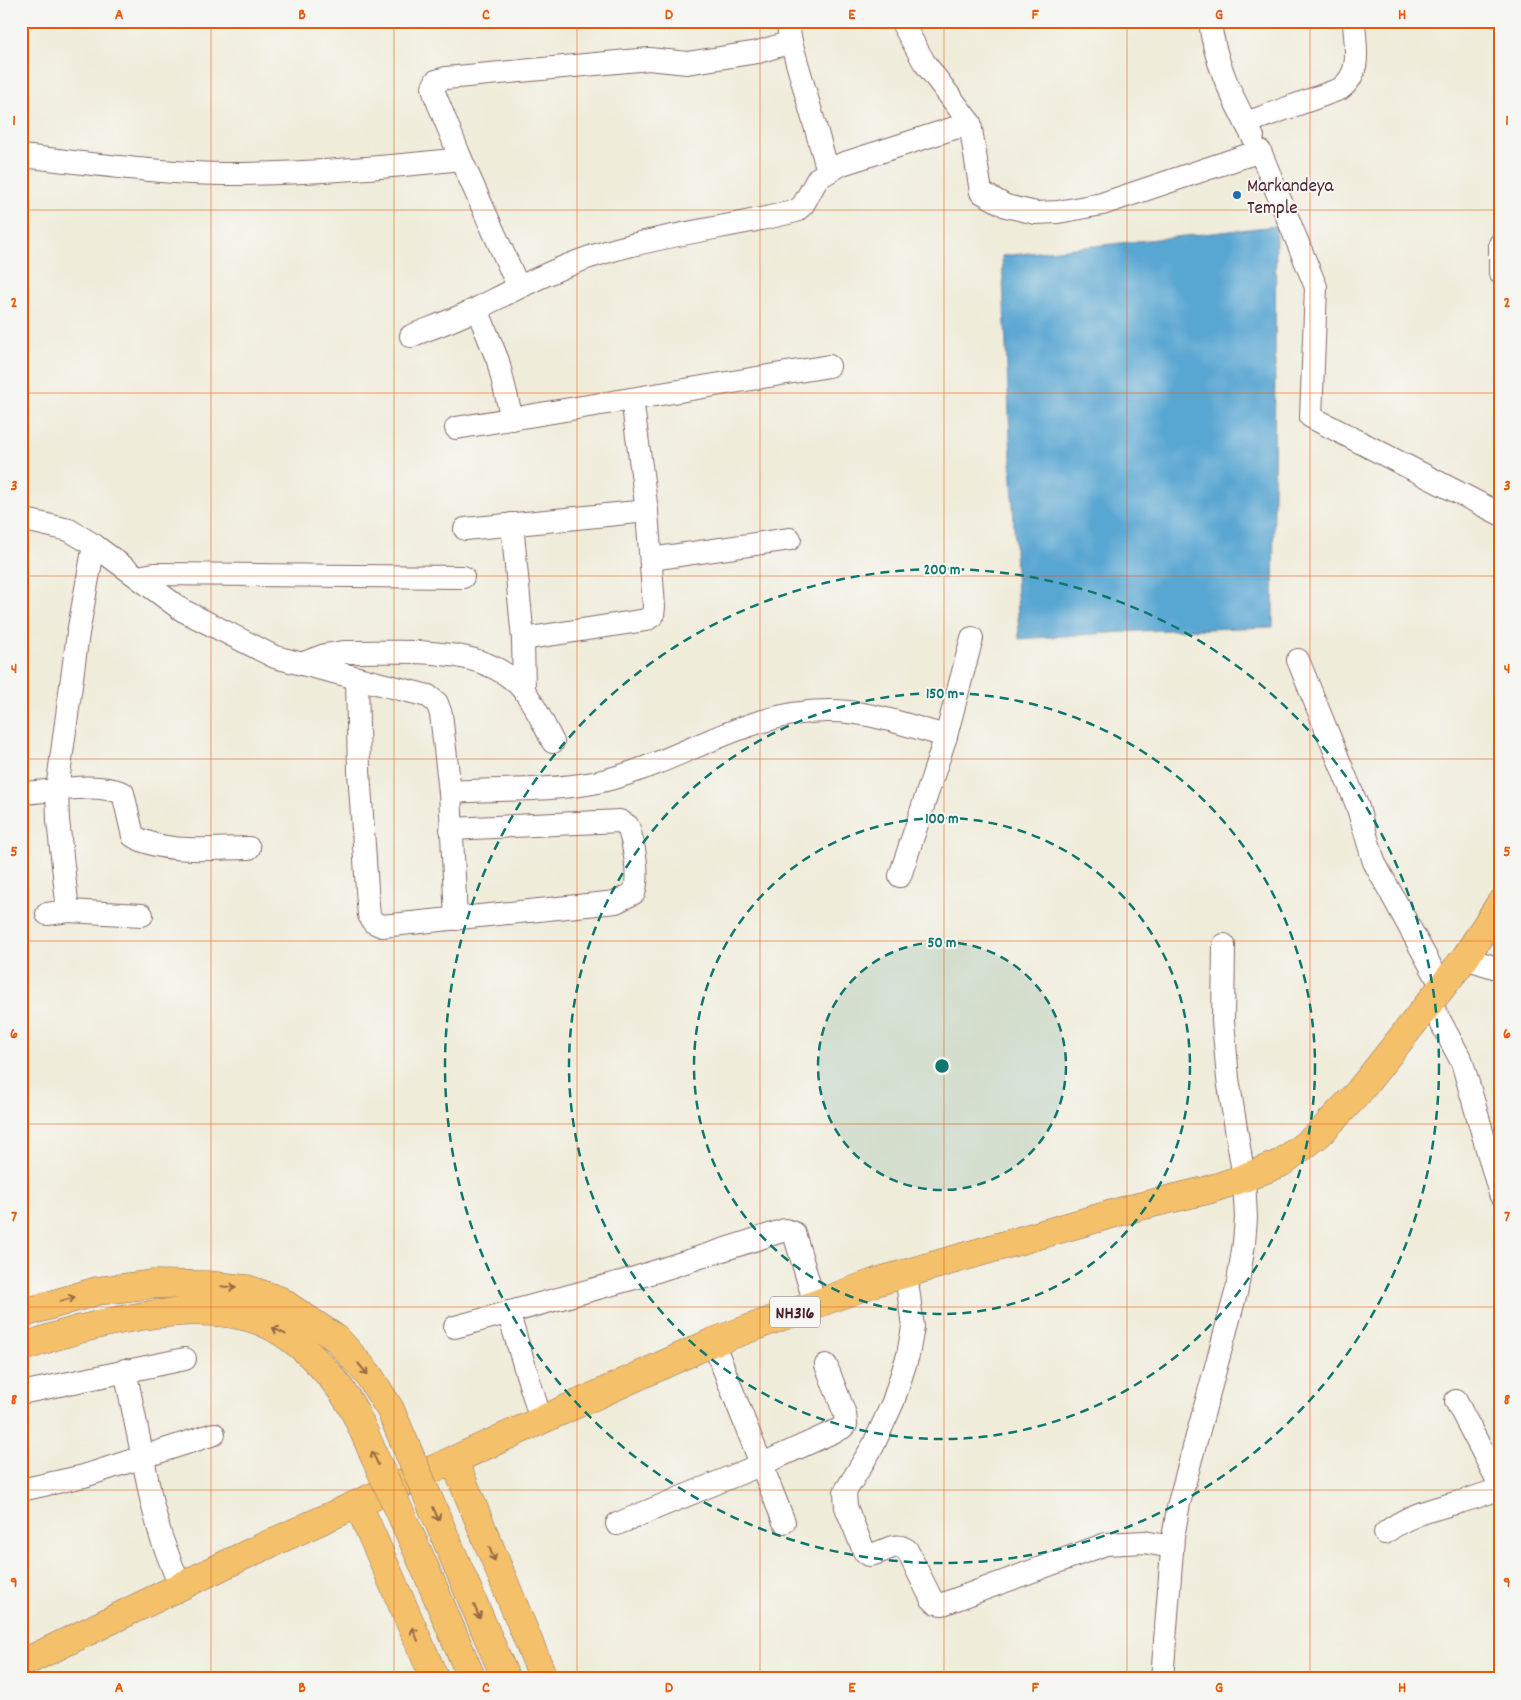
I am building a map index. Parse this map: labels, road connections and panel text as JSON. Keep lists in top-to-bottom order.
{
  "streets": {
    "main road": ["NH316"]
  },
  "places": ["Markandeya Temple"],
  "grid": {
    "columns": [
      "A",
      "B",
      "C",
      "D",
      "E",
      "F",
      "G",
      "H"
    ],
    "rows": [
      "1",
      "2",
      "3",
      "4",
      "5",
      "6",
      "7",
      "8",
      "9"
    ]
  },
  "rings": [
    "200 m",
    "150 m",
    "100 m",
    "50 m"
  ]
}
